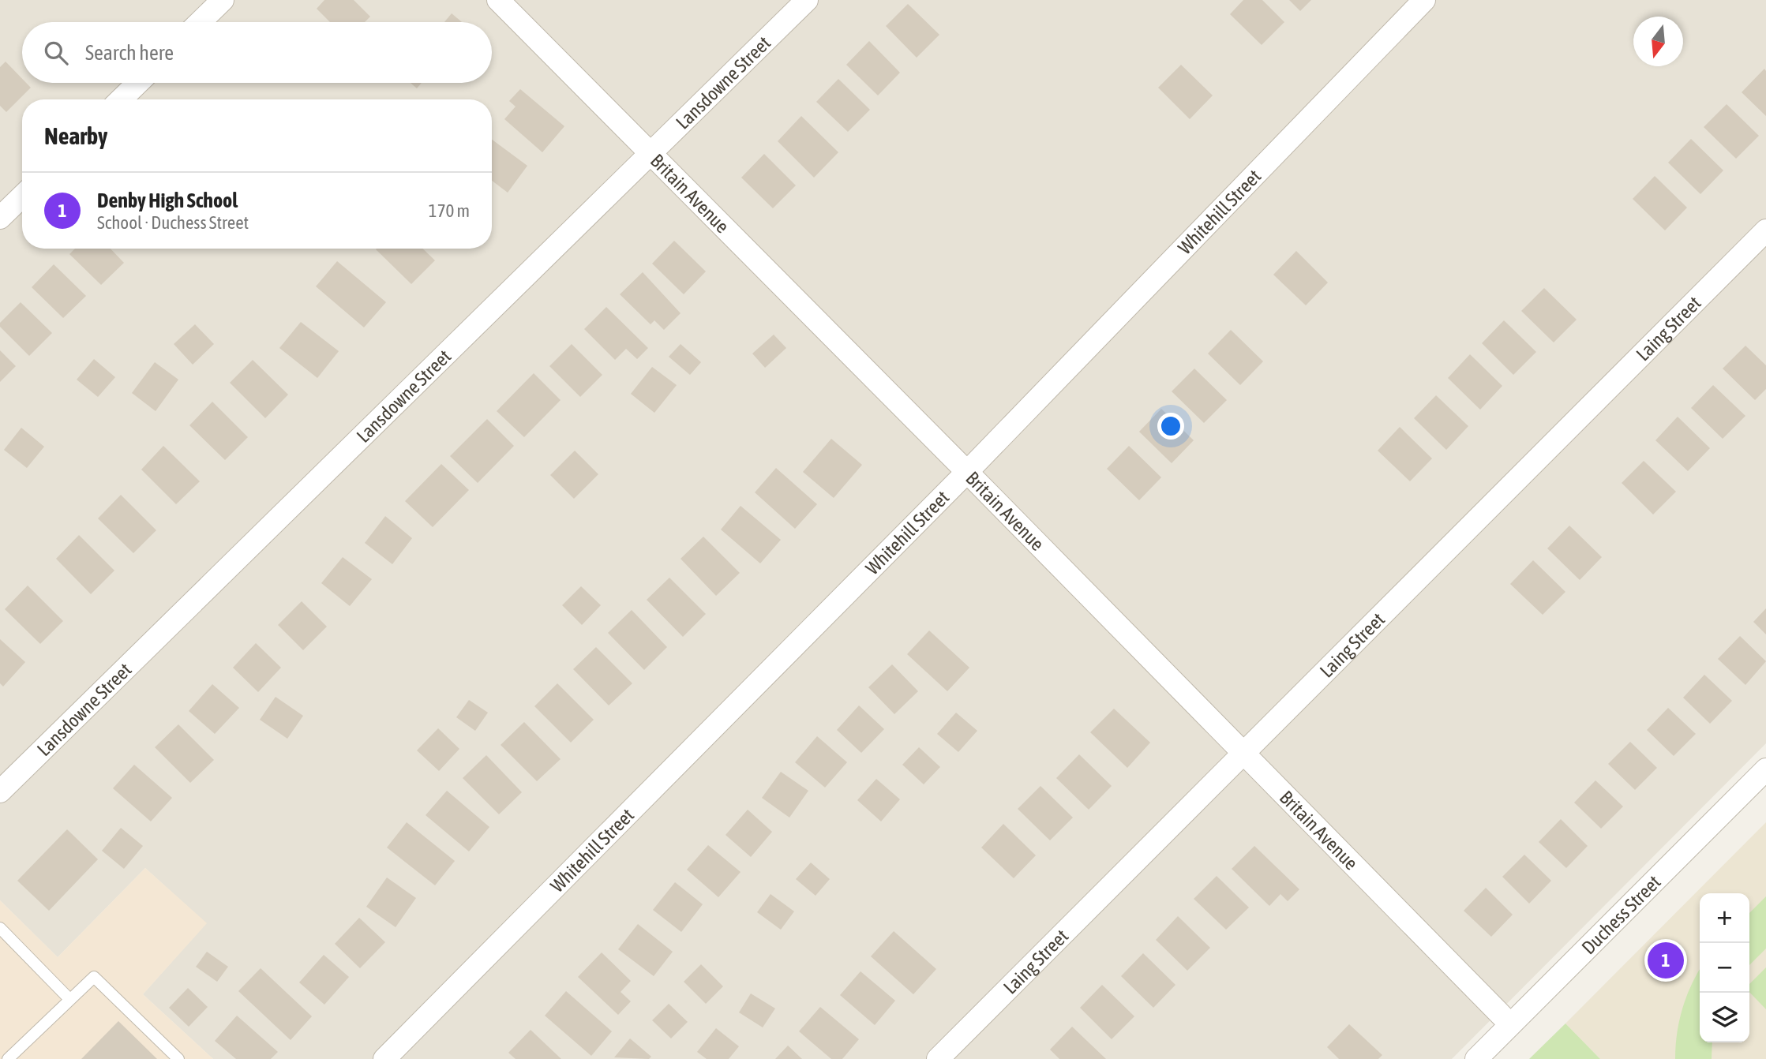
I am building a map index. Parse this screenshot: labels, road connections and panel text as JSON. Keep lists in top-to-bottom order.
{
  "streets": {
    "street": [
      "Lansdowne Street",
      "Britain Avenue",
      "Whitehill Street",
      "Laing Street",
      "Duchess Street"
    ]
  },
  "crossings": [
    ["Lansdowne Street", "Britain Avenue"],
    ["Britain Avenue", "Whitehill Street"],
    ["Britain Avenue", "Laing Street"],
    ["Britain Avenue", "Duchess Street"]
  ],
  "north": "bottom",
  "page": {
    "search": "Search here",
    "heading": "Nearby",
    "list": [
      {
        "mark": "1",
        "name": "Denby High School",
        "note": "School · Duchess Street",
        "value": "170 m"
      }
    ],
    "map_buttons": ["+", "−"],
    "pins": "1"
  }
}
